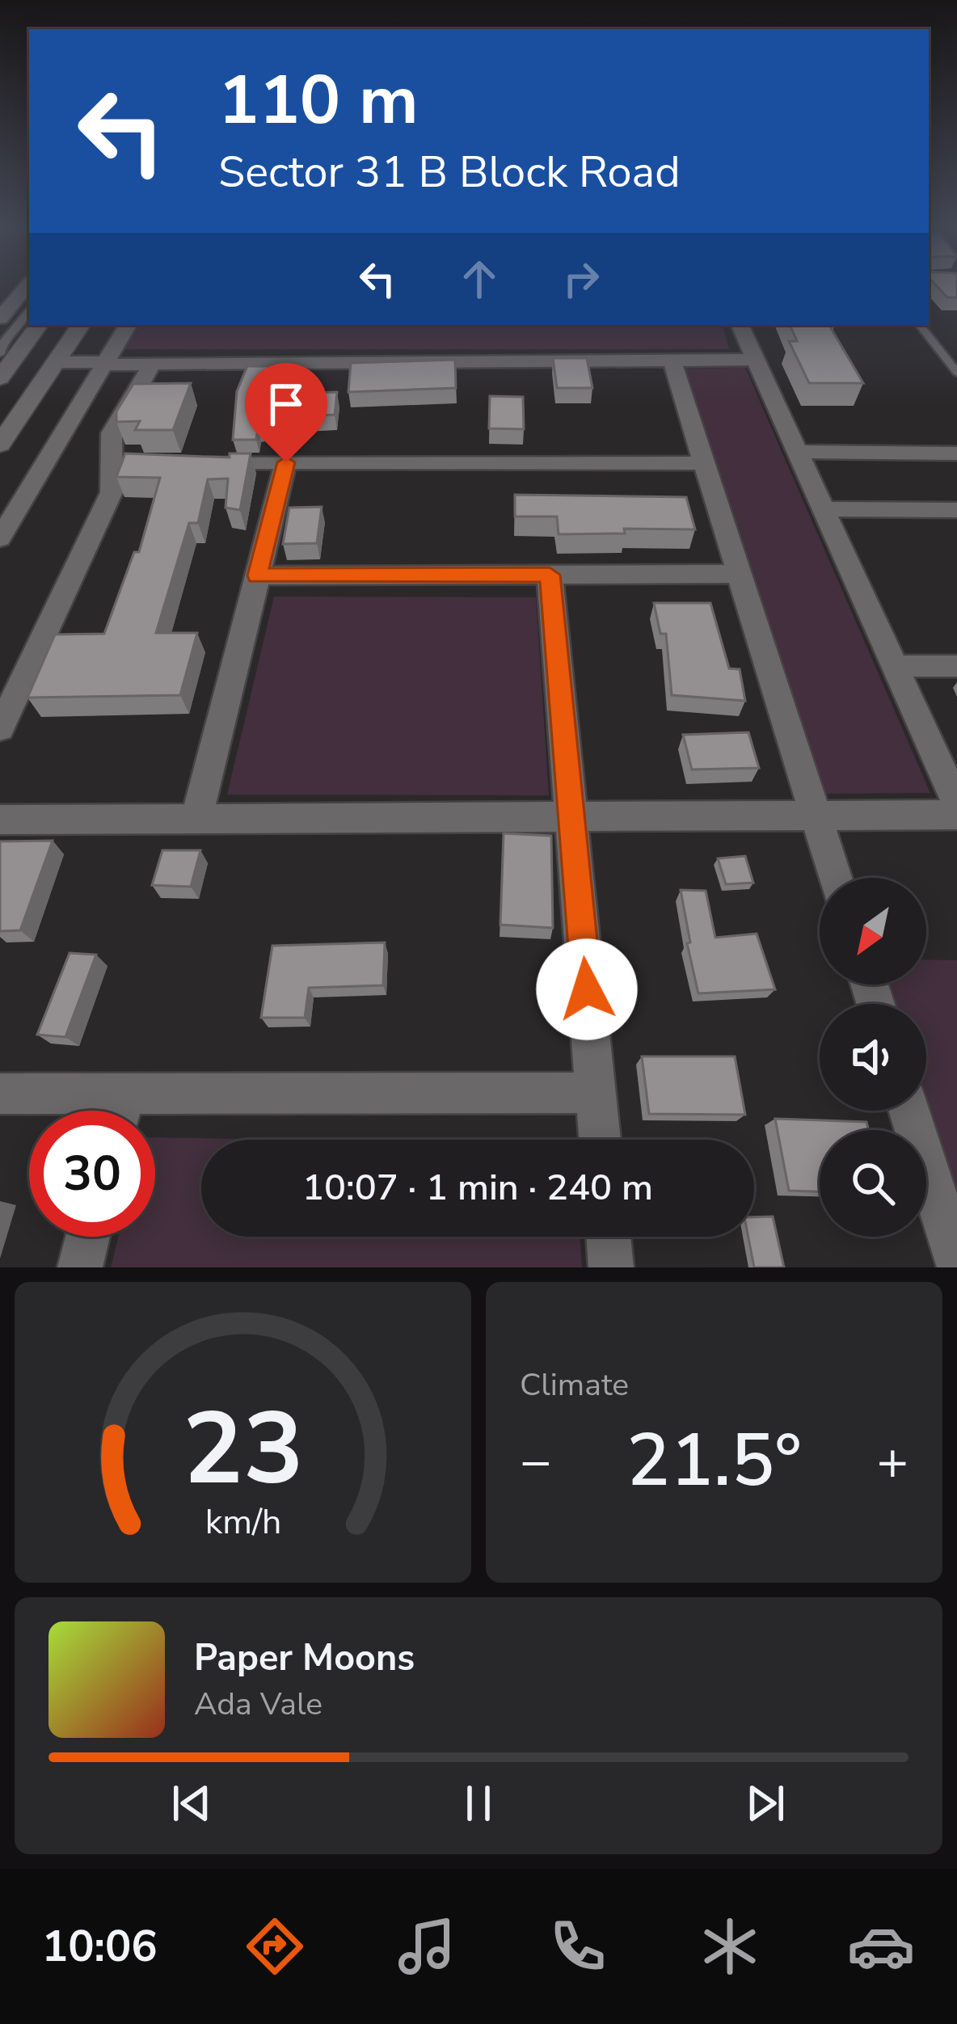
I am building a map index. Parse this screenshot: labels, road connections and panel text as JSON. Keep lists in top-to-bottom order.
{
  "north": "bottom left",
  "page": {
    "turn": ["110 m", "Sector 31 B Block Road"],
    "limit": "30",
    "trip": "10:07 · 1 min · 240 m",
    "tile": "Climate",
    "heat": ["−", "21.5°", "+"],
    "song": ["Paper Moons", "Ada Vale"],
    "tabs": "10:06",
    "gauge": ["23", "km/h"]
  }
}
